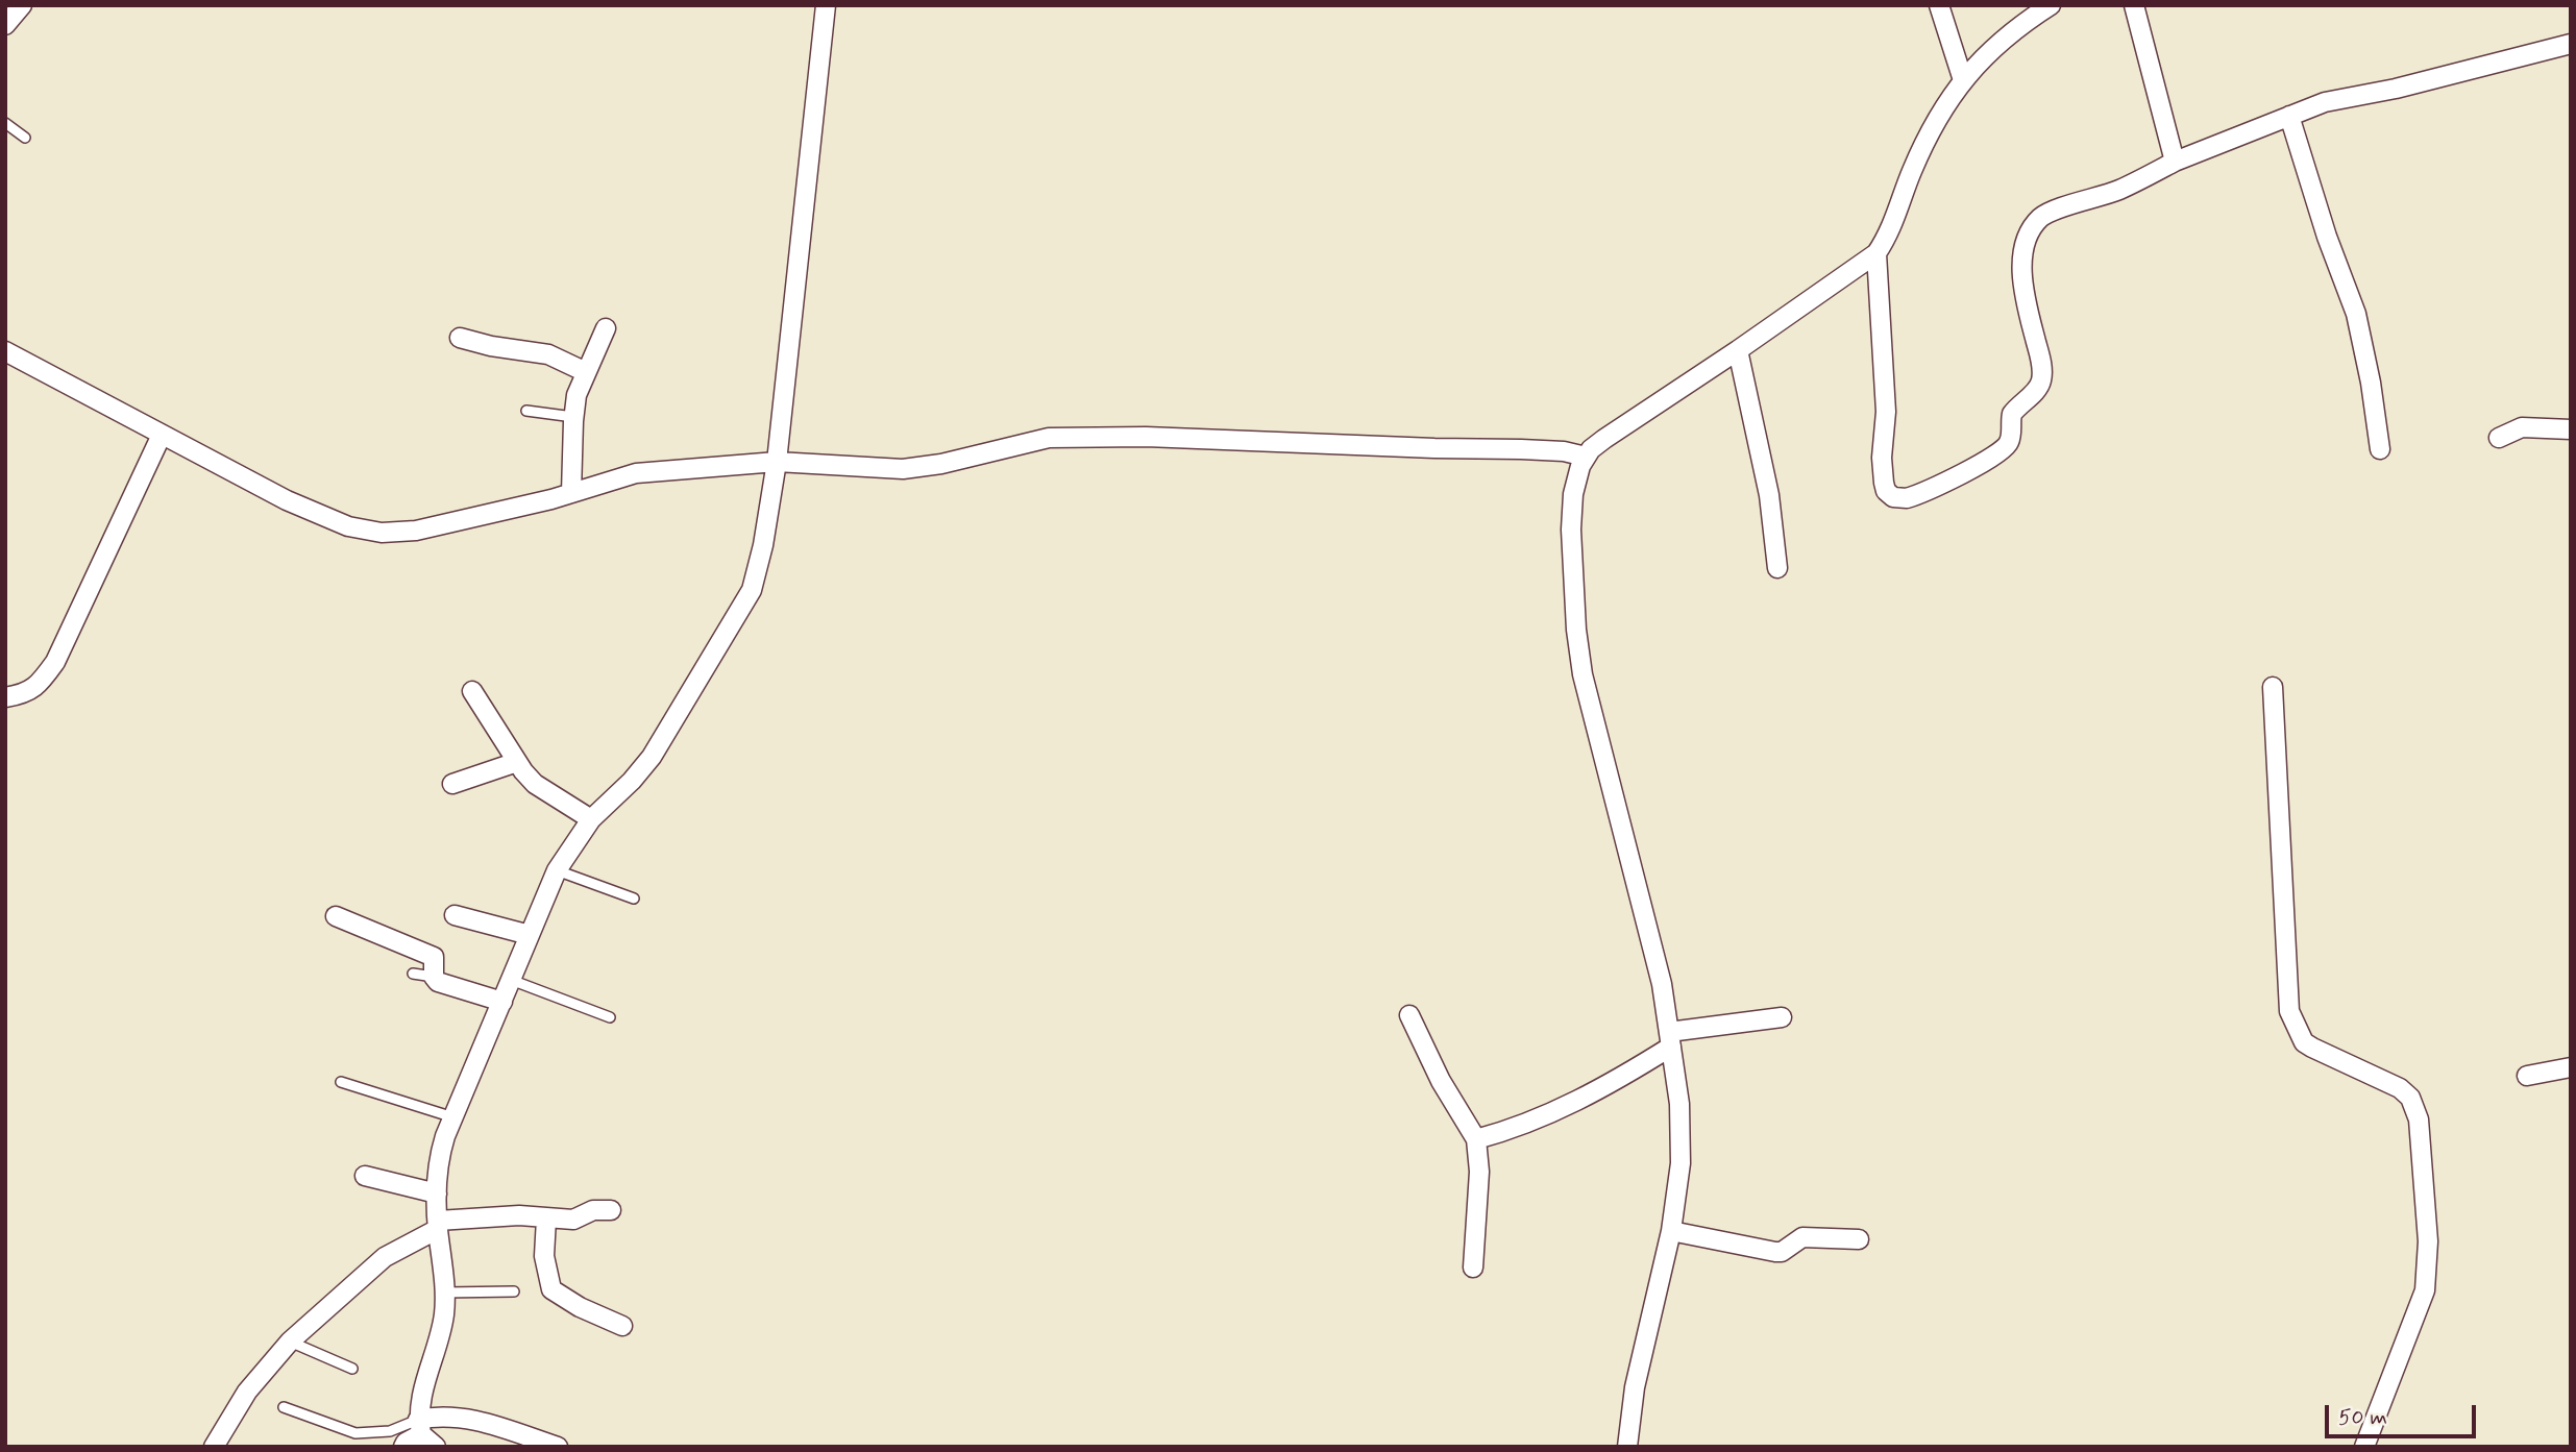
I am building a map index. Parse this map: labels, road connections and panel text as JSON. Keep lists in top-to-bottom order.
{
  "scale_bar": "50 m"
}
